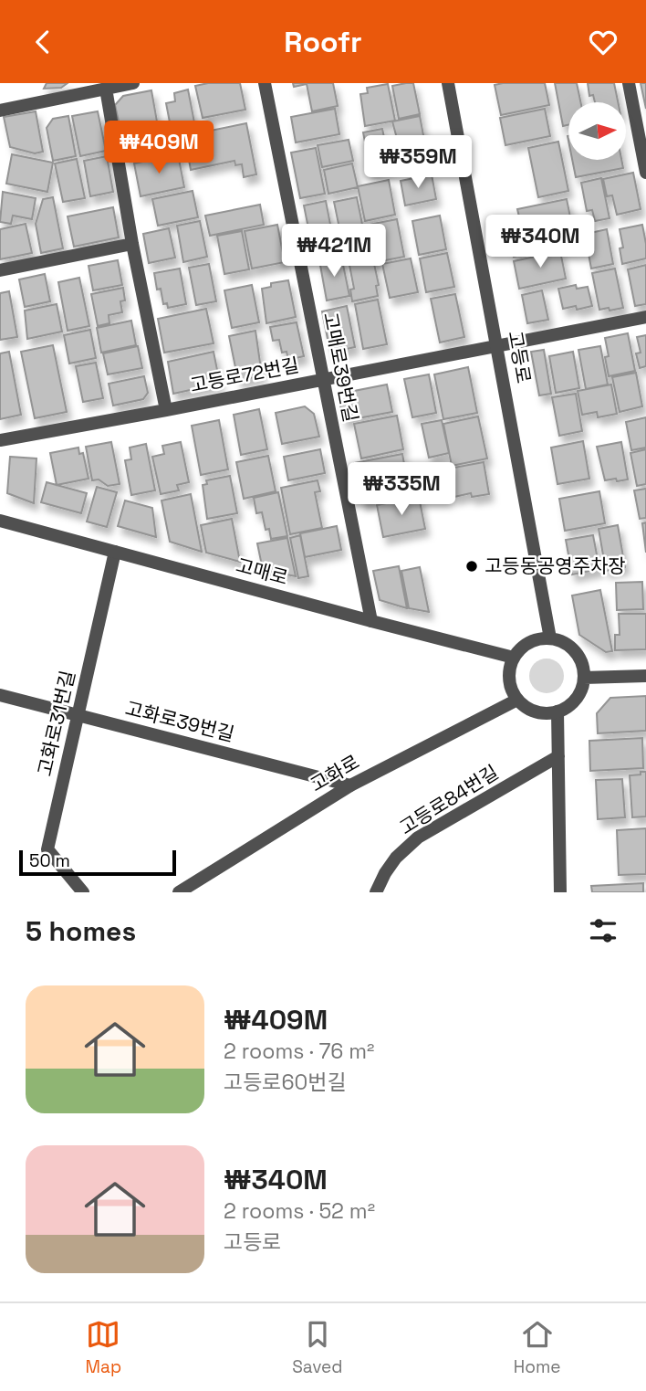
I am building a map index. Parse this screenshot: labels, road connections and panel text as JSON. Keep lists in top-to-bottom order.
{
  "streets": {
    "street": [
      "고등로",
      "고매로39번길",
      "고등로72번길",
      "고매로",
      "고화로39번길",
      "고화로31번길",
      "고화로",
      "고등로84번길"
    ]
  },
  "crossings": [
    ["고등로", "고등로72번길"],
    ["고등로", "고매로"],
    ["고등로", "고화로"],
    ["고매로39번길", "고등로72번길"],
    ["고매로39번길", "고매로"],
    ["고매로", "고화로31번길"],
    ["고매로", "고화로"],
    ["고화로39번길", "고화로31번길"],
    ["고화로39번길", "고화로"]
  ],
  "places": ["고등동공영주차장"],
  "scale_bar": "50 m",
  "north": "right",
  "page": {
    "header": "Roofr",
    "price": [
      "₩409M",
      "₩359M",
      "₩340M",
      "₩421M",
      "₩335M"
    ],
    "scale": "50 m",
    "heading": "5 homes",
    "list": [
      {
        "name": "₩409M",
        "note": "2 rooms · 76 m² · 고등로60번길"
      },
      {
        "name": "₩340M",
        "note": "2 rooms · 52 m² · 고등로"
      }
    ],
    "tabs": ["Map", "Saved", "Home"]
  }
}
